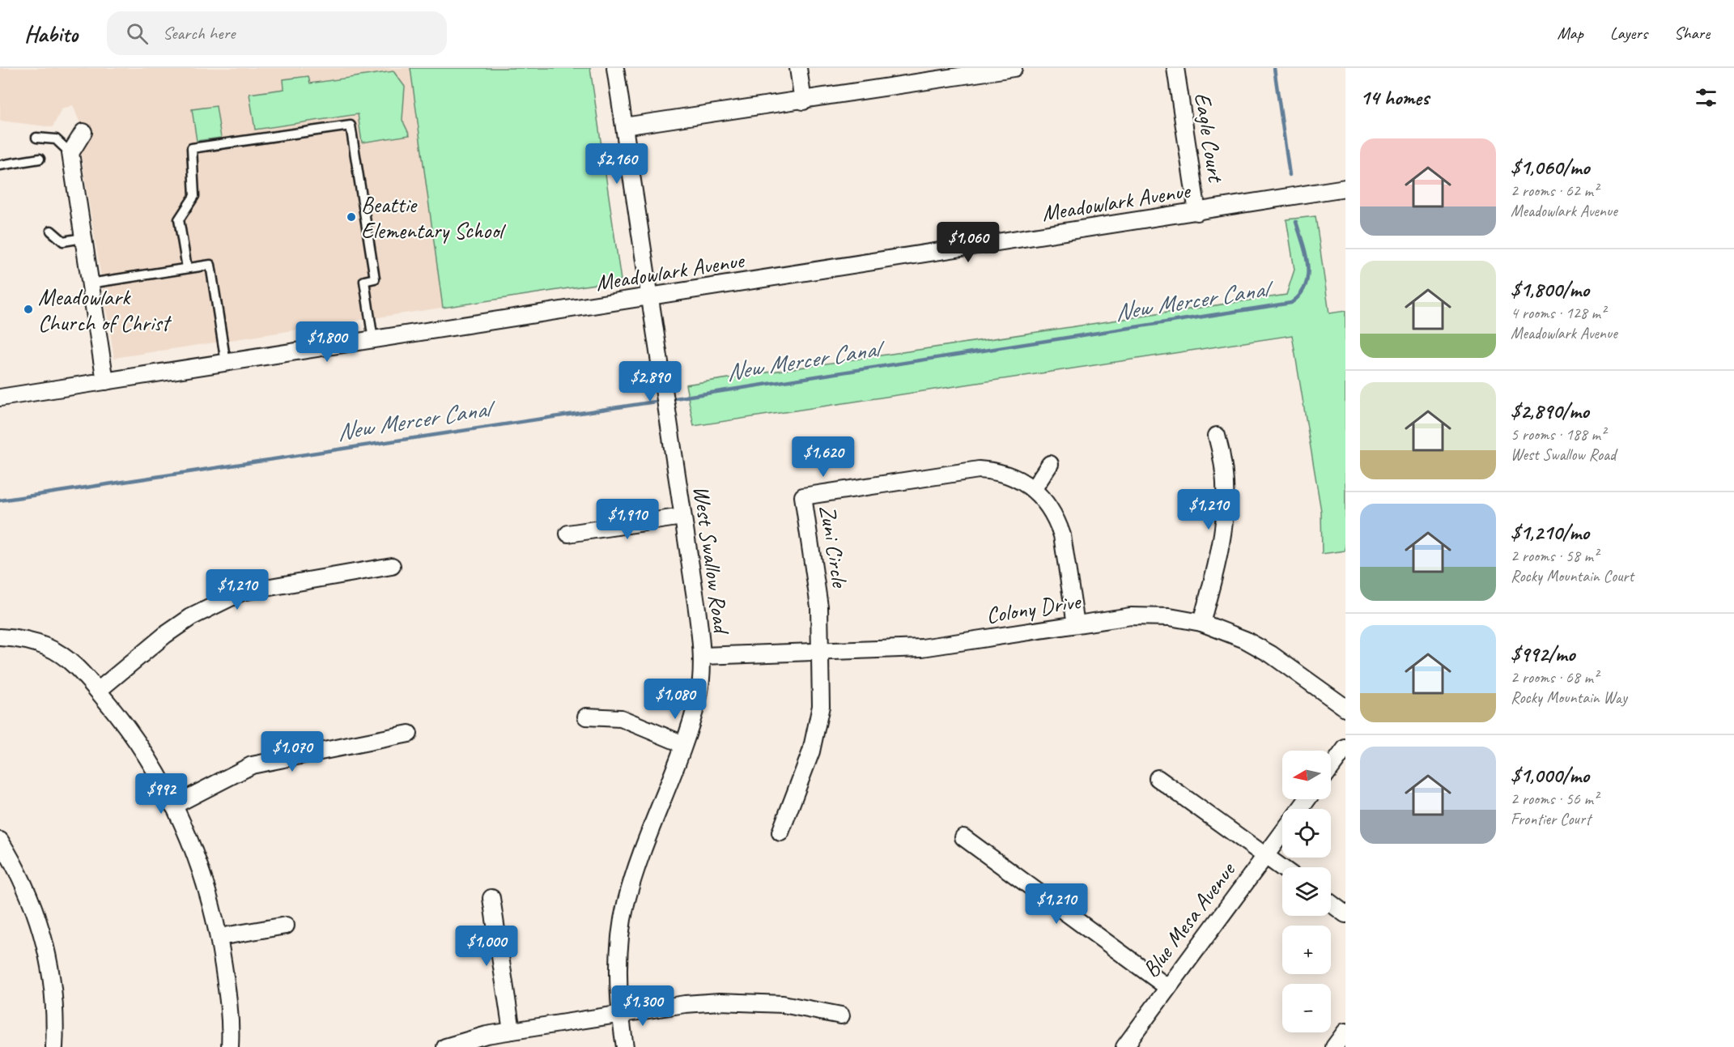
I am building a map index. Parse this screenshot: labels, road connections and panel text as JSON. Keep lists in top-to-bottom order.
{
  "streets": {
    "street": [
      "Eagle Court",
      "Meadowlark Avenue",
      "Zuni Circle",
      "West Swallow Road",
      "Colony Drive",
      "Blue Mesa Avenue"
    ]
  },
  "crossings": [
    ["Eagle Court", "Meadowlark Avenue"],
    ["Meadowlark Avenue", "West Swallow Road"],
    ["Zuni Circle", "Colony Drive"],
    ["West Swallow Road", "Colony Drive"]
  ],
  "water": ["New Mercer Canal"],
  "places": ["Beattie Elementary School", "Meadowlark Church of Christ"],
  "north": "left",
  "page": {
    "header": "Habito",
    "search": "Search here",
    "nav": ["Map", "Layers", "Share"],
    "heading": "14 homes",
    "list": [
      {
        "name": "$1,060/mo",
        "note": "2 rooms · 62 m² · Meadowlark Avenue"
      },
      {
        "name": "$1,800/mo",
        "note": "4 rooms · 128 m² · Meadowlark Avenue"
      },
      {
        "name": "$2,890/mo",
        "note": "5 rooms · 188 m² · West Swallow Road"
      },
      {
        "name": "$1,210/mo",
        "note": "2 rooms · 58 m² · Rocky Mountain Court"
      },
      {
        "name": "$992/mo",
        "note": "2 rooms · 68 m² · Rocky Mountain Way"
      },
      {
        "name": "$1,000/mo",
        "note": "2 rooms · 56 m² · Frontier Court"
      }
    ],
    "price": [
      "$2,160",
      "$1,060",
      "$1,800",
      "$2,890",
      "$1,620",
      "$1,210",
      "$1,910",
      "$1,210",
      "$1,080",
      "$1,070",
      "$992",
      "$1,210",
      "$1,000",
      "$1,300"
    ],
    "map_buttons": ["+", "−"]
  }
}
